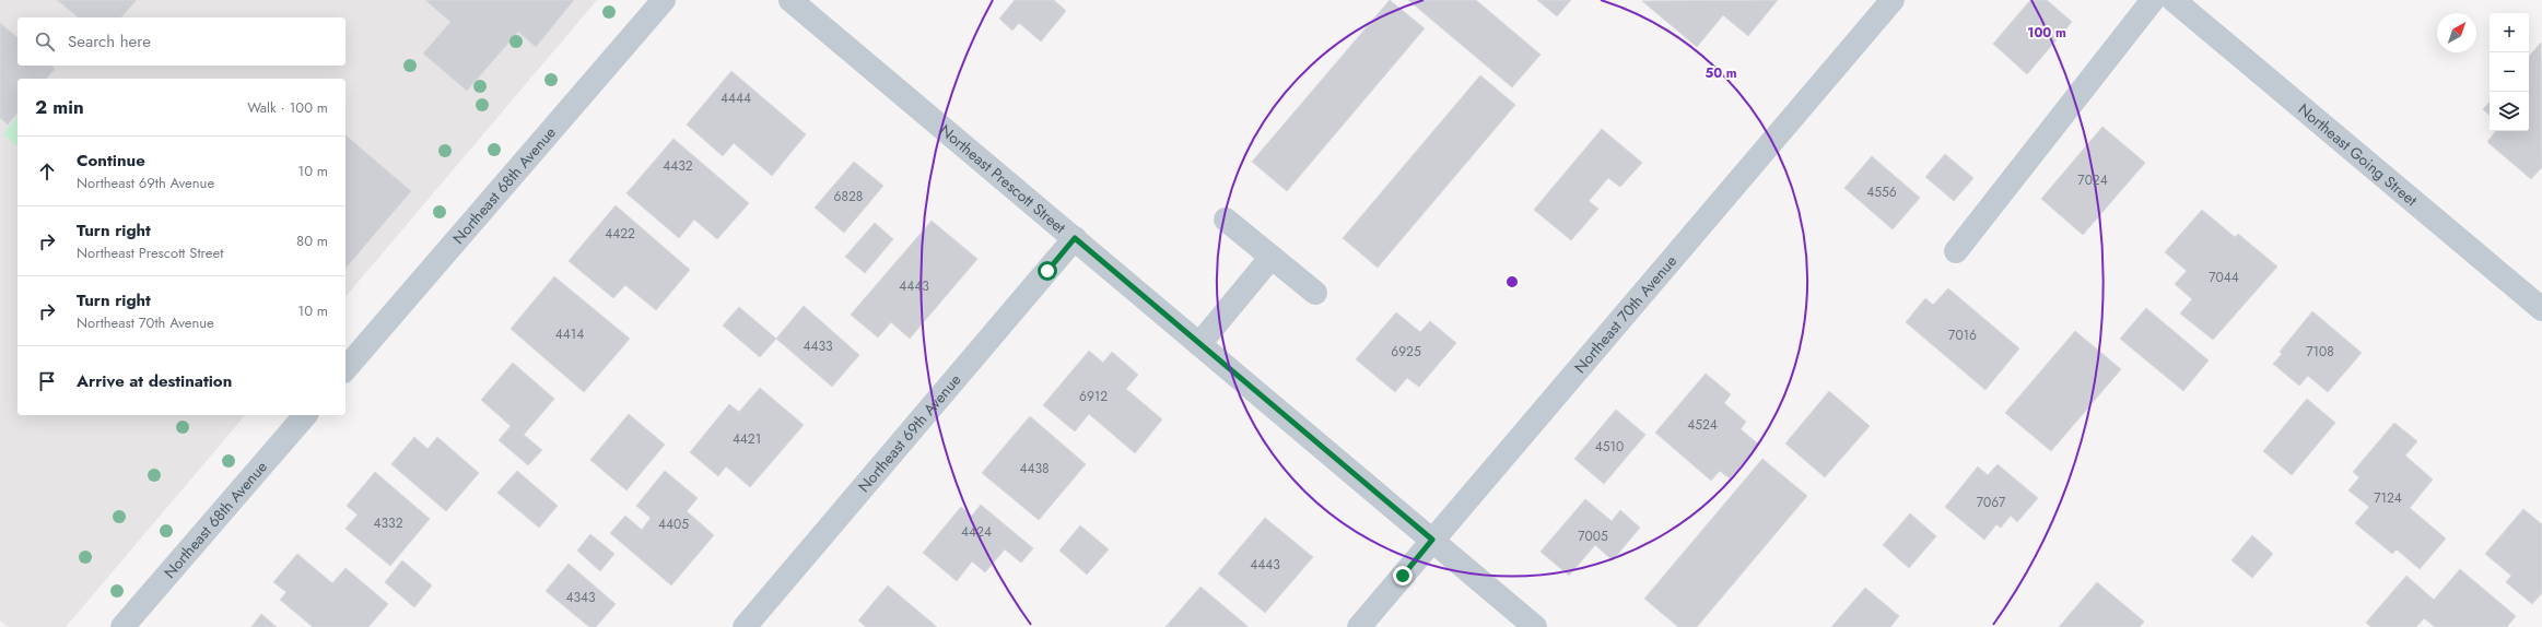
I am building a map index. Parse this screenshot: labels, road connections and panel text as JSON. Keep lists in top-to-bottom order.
{
  "streets": {
    "street": [
      "Northeast Going Street",
      "Northeast Prescott Street",
      "Northeast 68th Avenue",
      "Northeast 70th Avenue",
      "Northeast 69th Avenue"
    ]
  },
  "crossings": [
    ["Northeast Prescott Street", "Northeast 70th Avenue"],
    ["Northeast Prescott Street", "Northeast 69th Avenue"]
  ],
  "house_numbers": [
    "4444",
    "4432",
    "7024",
    "4556",
    "6828",
    "4422",
    "7044",
    "4443",
    "4414",
    "7016",
    "4433",
    "6925",
    "7108",
    "6912",
    "4524",
    "4421",
    "4510",
    "4438",
    "7124",
    "7067",
    "4332",
    "4405",
    "4424",
    "7005",
    "4443",
    "4343"
  ],
  "north": "top right",
  "page": {
    "map_buttons": ["+", "−"],
    "search": "Search here",
    "heading": ["2 min", "Walk · 100 m"],
    "list": [
      ["Continue", "Northeast 69th Avenue", "10 m"],
      ["Turn right", "Northeast Prescott Street", "80 m"],
      ["Turn right", "Northeast 70th Avenue", "10 m"],
      "Arrive at destination"
    ]
  },
  "rings": ["100 m", "50 m"]
}
